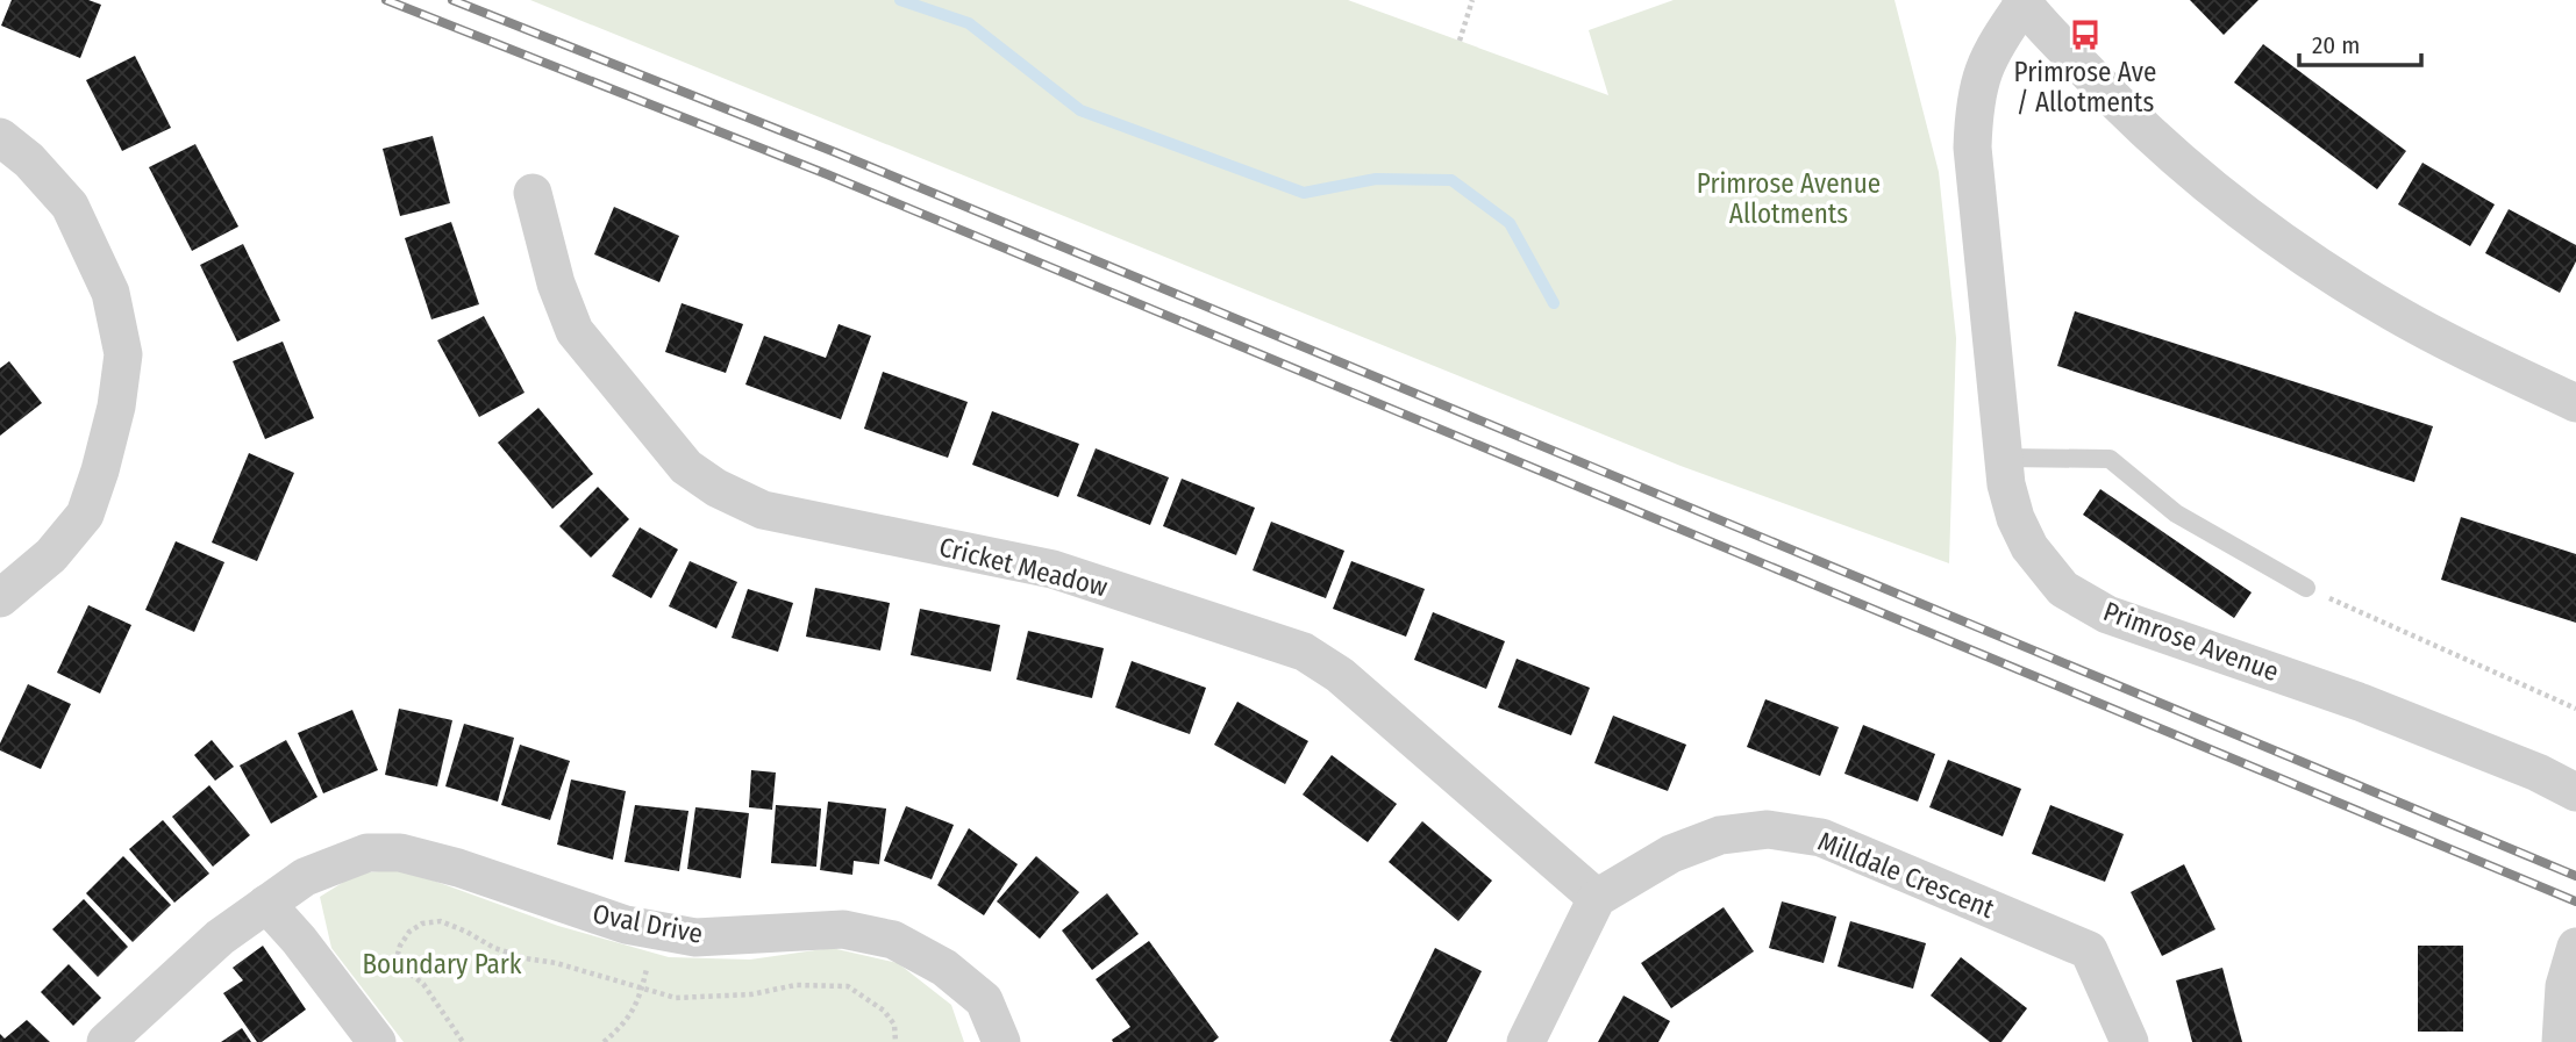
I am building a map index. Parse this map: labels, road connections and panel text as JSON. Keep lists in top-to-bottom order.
{
  "streets": {
    "street": [
      "Cricket Meadow",
      "Primrose Avenue",
      "Milldale Crescent",
      "Oval Drive"
    ]
  },
  "crossings": [
    ["Cricket Meadow", "Milldale Crescent"]
  ],
  "parks": ["Primrose Avenue Allotments", "Boundary Park"],
  "places": {
    "bus stop": ["Primrose Ave / Allotments"]
  },
  "scale_bar": "20 m"
}
